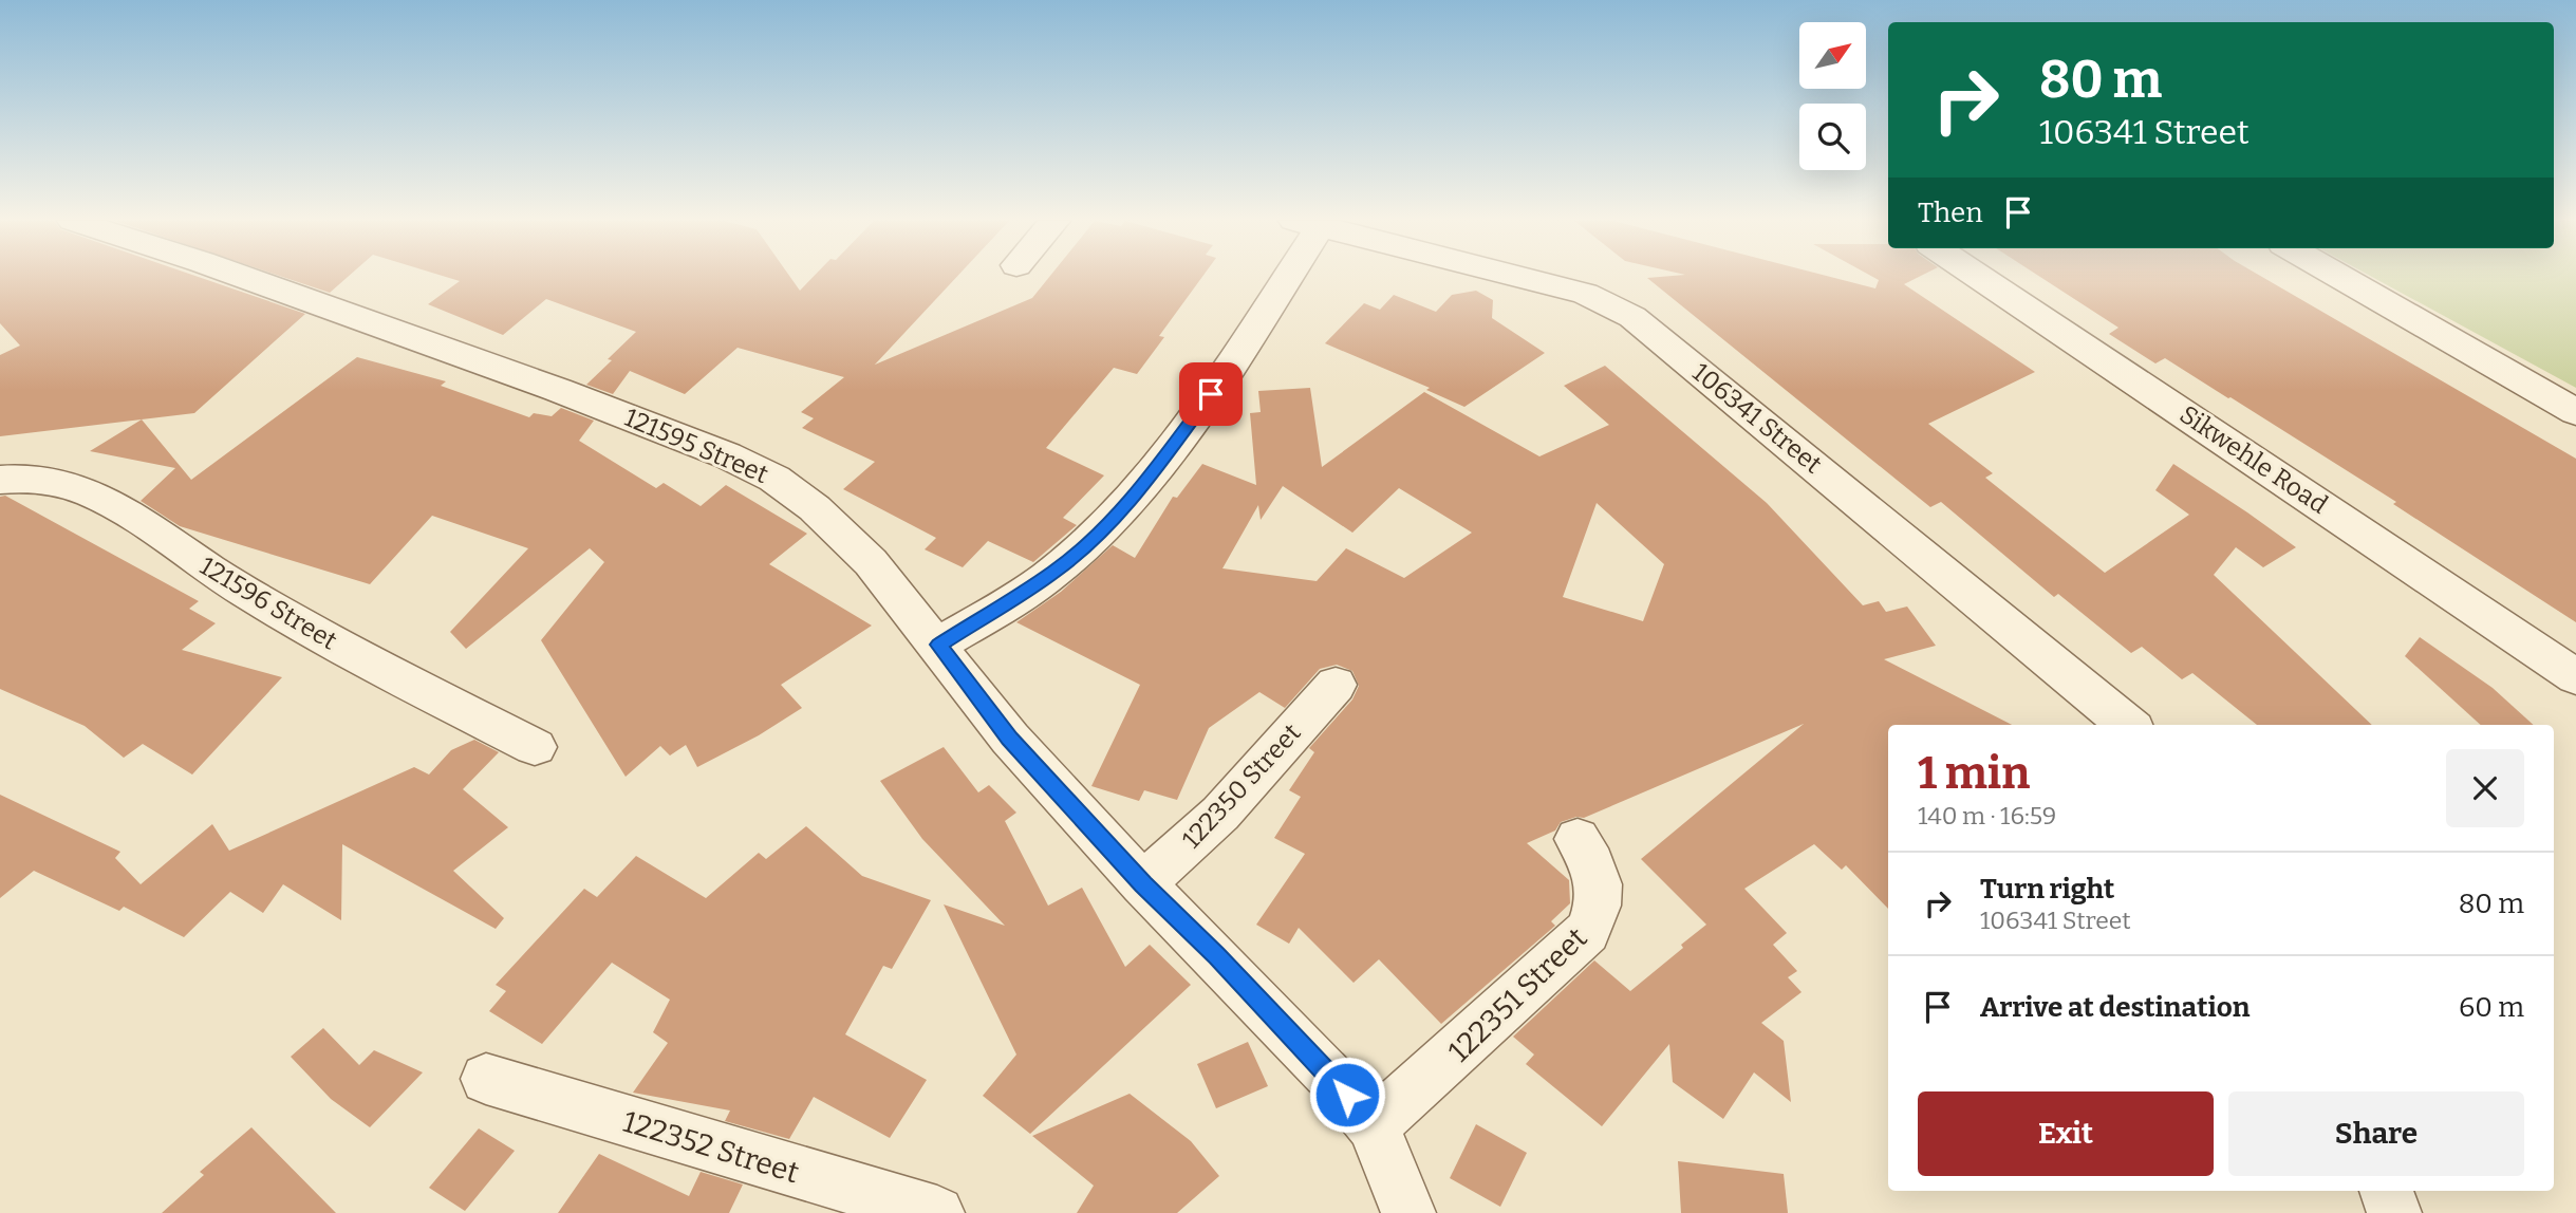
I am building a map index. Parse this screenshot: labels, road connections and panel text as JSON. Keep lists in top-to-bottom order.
{
  "streets": {
    "street": [
      "106341 Street",
      "121595 Street",
      "Sikwehle Road",
      "121596 Street",
      "122350 Street",
      "122351 Street",
      "122352 Street"
    ]
  },
  "crossings": [
    ["106341 Street", "121595 Street"],
    ["121595 Street", "122350 Street"],
    ["121595 Street", "122351 Street"]
  ],
  "north": "top right",
  "page": {
    "turn": ["80 m", "106341 Street"],
    "then": "Then",
    "heading": ["1 min", "140 m · 16:59"],
    "list": [
      {
        "name": "Turn right",
        "note": "106341 Street",
        "value": "80 m"
      },
      {
        "name": "Arrive at destination",
        "value": "60 m"
      }
    ],
    "buttons": ["Exit", "Share"]
  }
}
